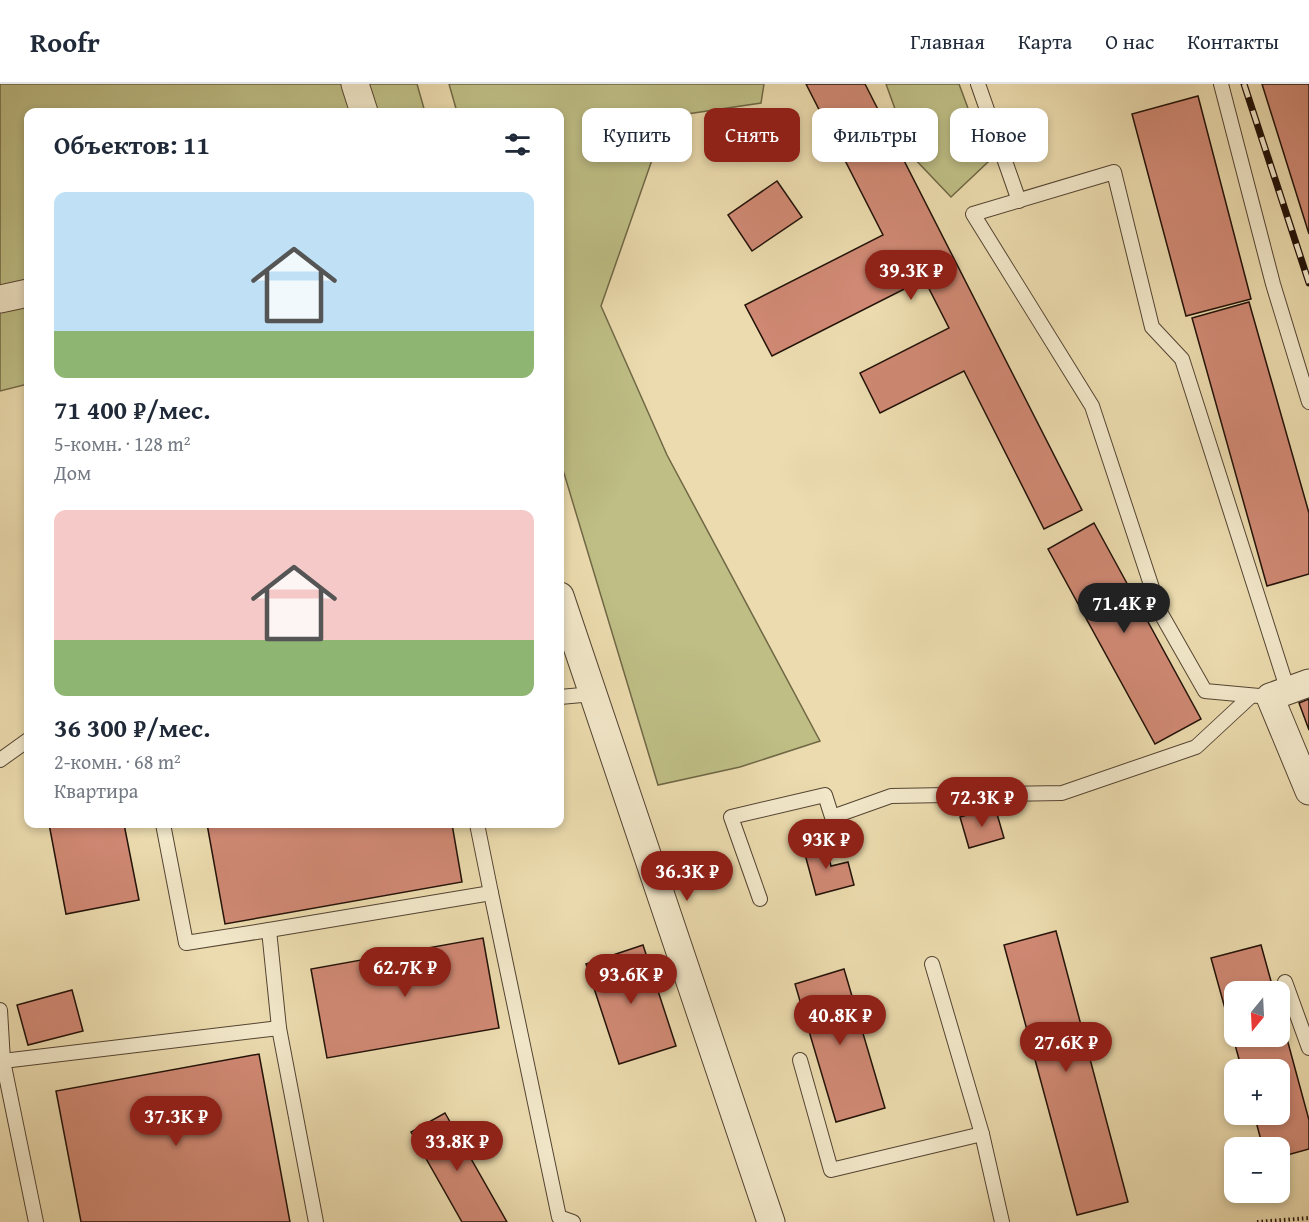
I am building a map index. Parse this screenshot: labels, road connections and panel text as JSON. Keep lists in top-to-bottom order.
{
  "north": "bottom",
  "page": {
    "header": "Roofr",
    "nav": [
      "Главная",
      "Карта",
      "О нас",
      "Контакты"
    ],
    "chip": [
      "Купить",
      "Снять",
      "Фильтры",
      "Новое"
    ],
    "heading": "Объектов: 11",
    "list": [
      {
        "name": "71 400 ₽/мес.",
        "note": "5-комн. · 128 m² · Дом"
      },
      {
        "name": "36 300 ₽/мес.",
        "note": "2-комн. · 68 m² · Квартира"
      }
    ],
    "price": [
      "39.3K ₽",
      "71.4K ₽",
      "72.3K ₽",
      "93K ₽",
      "36.3K ₽",
      "62.7K ₽",
      "93.6K ₽",
      "40.8K ₽",
      "27.6K ₽",
      "37.3K ₽",
      "33.8K ₽"
    ],
    "map_buttons": ["+", "−"]
  }
}
